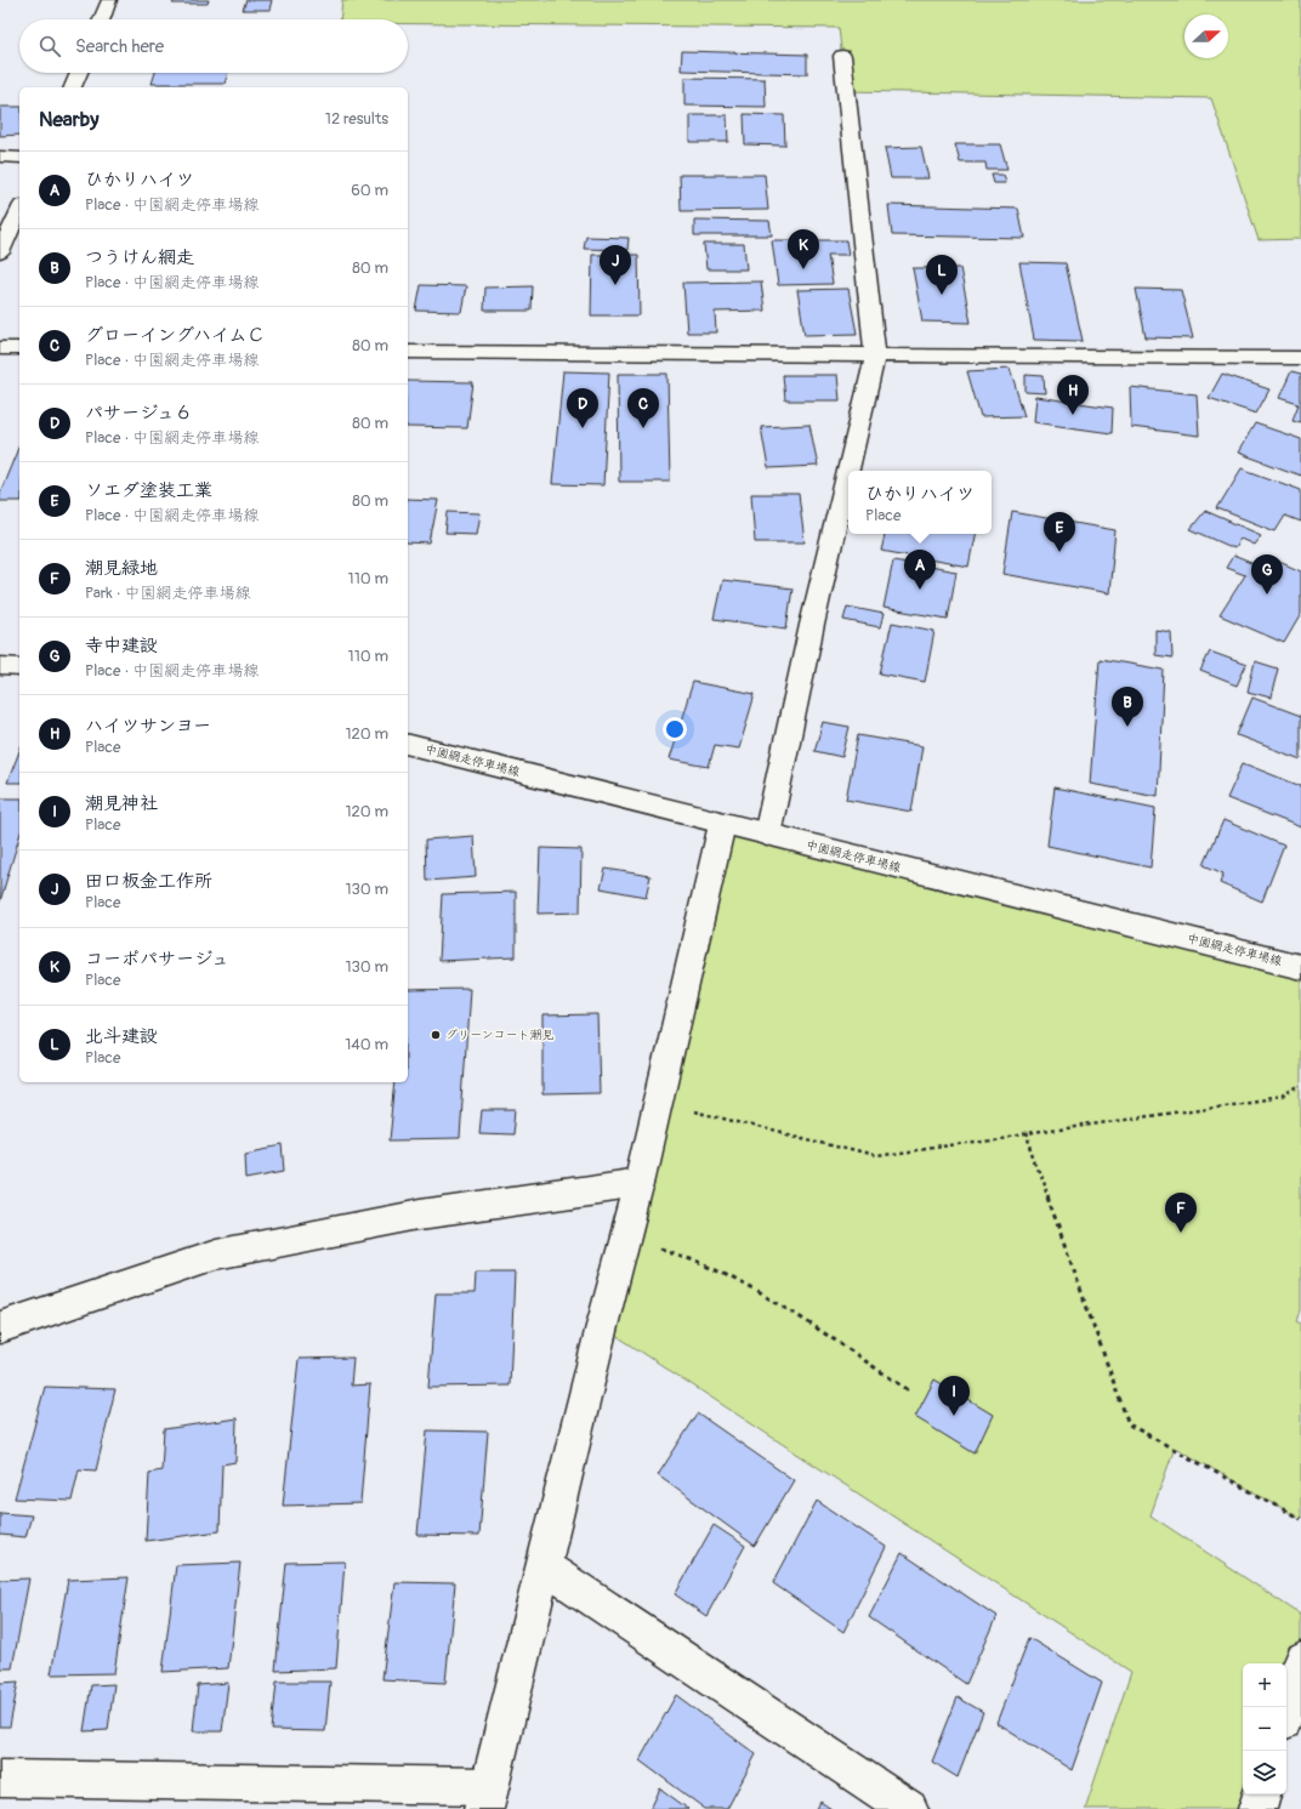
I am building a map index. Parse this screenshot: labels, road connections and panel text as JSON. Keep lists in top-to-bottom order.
{
  "streets": {
    "street": ["中園網走停車場線"]
  },
  "places": ["グリーンコート潮見"],
  "north": "right",
  "page": {
    "search": "Search here",
    "heading": ["Nearby", "12 results"],
    "list": [
      {
        "mark": "A",
        "name": "ひかりハイツ",
        "note": "Place · 中園網走停車場線",
        "value": "60 m"
      },
      {
        "mark": "B",
        "name": "つうけん網走",
        "note": "Place · 中園網走停車場線",
        "value": "80 m"
      },
      {
        "mark": "C",
        "name": "グローイングハイムＣ",
        "note": "Place · 中園網走停車場線",
        "value": "80 m"
      },
      {
        "mark": "D",
        "name": "パサージュ６",
        "note": "Place · 中園網走停車場線",
        "value": "80 m"
      },
      {
        "mark": "E",
        "name": "ソエダ塗装工業",
        "note": "Place · 中園網走停車場線",
        "value": "80 m"
      },
      {
        "mark": "F",
        "name": "潮見緑地",
        "note": "Park · 中園網走停車場線",
        "value": "110 m"
      },
      {
        "mark": "G",
        "name": "寺中建設",
        "note": "Place · 中園網走停車場線",
        "value": "110 m"
      },
      {
        "mark": "H",
        "name": "ハイツサンヨー",
        "note": "Place",
        "value": "120 m"
      },
      {
        "mark": "I",
        "name": "潮見神社",
        "note": "Place",
        "value": "120 m"
      },
      {
        "mark": "J",
        "name": "田口板金工作所",
        "note": "Place",
        "value": "130 m"
      },
      {
        "mark": "K",
        "name": "コーポパサージュ",
        "note": "Place",
        "value": "130 m"
      },
      {
        "mark": "L",
        "name": "北斗建設",
        "note": "Place",
        "value": "140 m"
      }
    ],
    "pins": [
      "K",
      "J",
      "L",
      "H",
      "C",
      "D",
      "E",
      "A",
      "G",
      "B",
      "F",
      "I"
    ],
    "popup": ["ひかりハイツ", "Place"],
    "map_buttons": ["+", "−"]
  }
}
